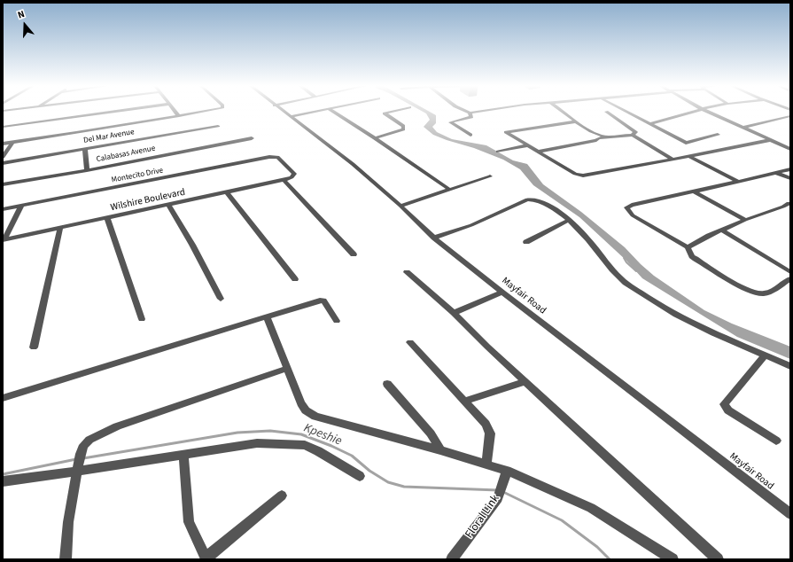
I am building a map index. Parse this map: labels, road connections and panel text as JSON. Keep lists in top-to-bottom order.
{
  "streets": {
    "street": [
      "Del Mar Avenue",
      "Calabasas Avenue",
      "Montecito Drive",
      "Wilshire Boulevard",
      "Mayfair Road",
      "Floral Link"
    ]
  },
  "crossings": [
    ["Montecito Drive", "Wilshire Boulevard"]
  ],
  "water": ["Kpeshie"],
  "north": "top"
}
